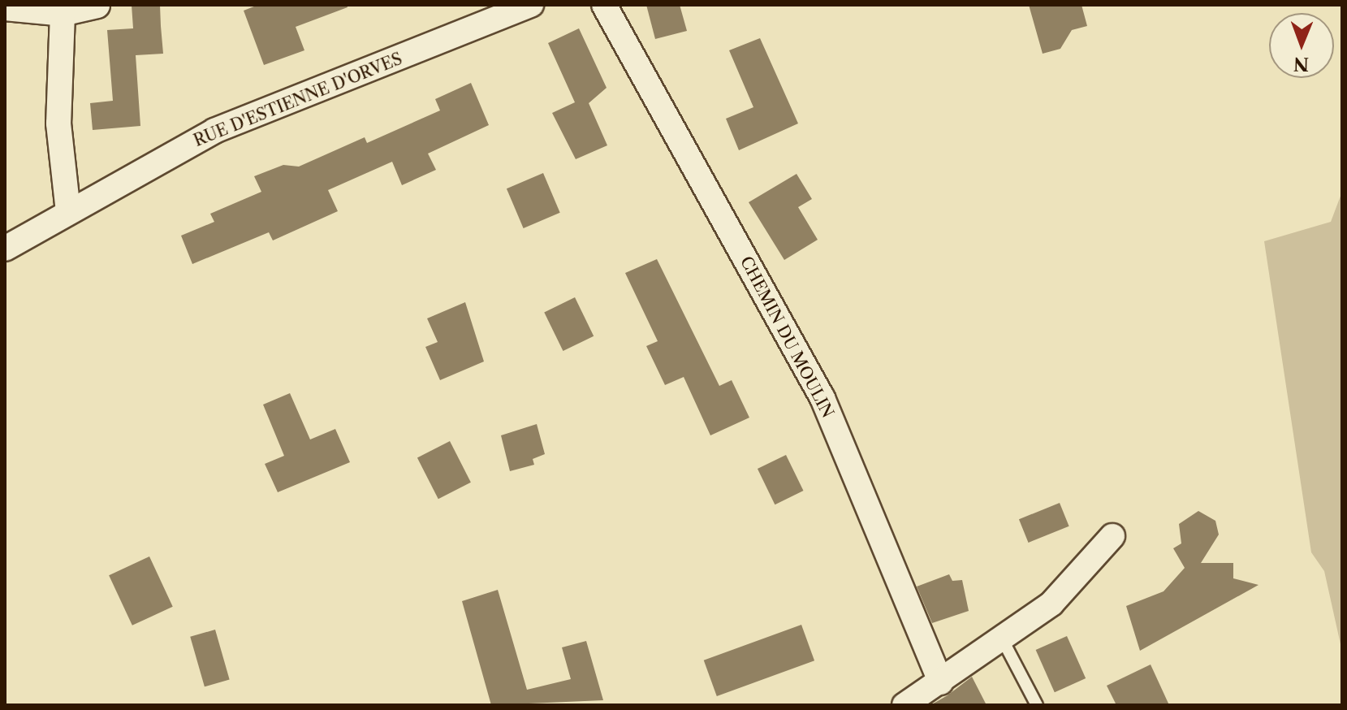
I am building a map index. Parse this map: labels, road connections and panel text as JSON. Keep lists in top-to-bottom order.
{
  "streets": {
    "street": ["RUE D'ESTIENNE D'ORVES", "CHEMIN DU MOULIN"]
  },
  "north": "bottom"
}
